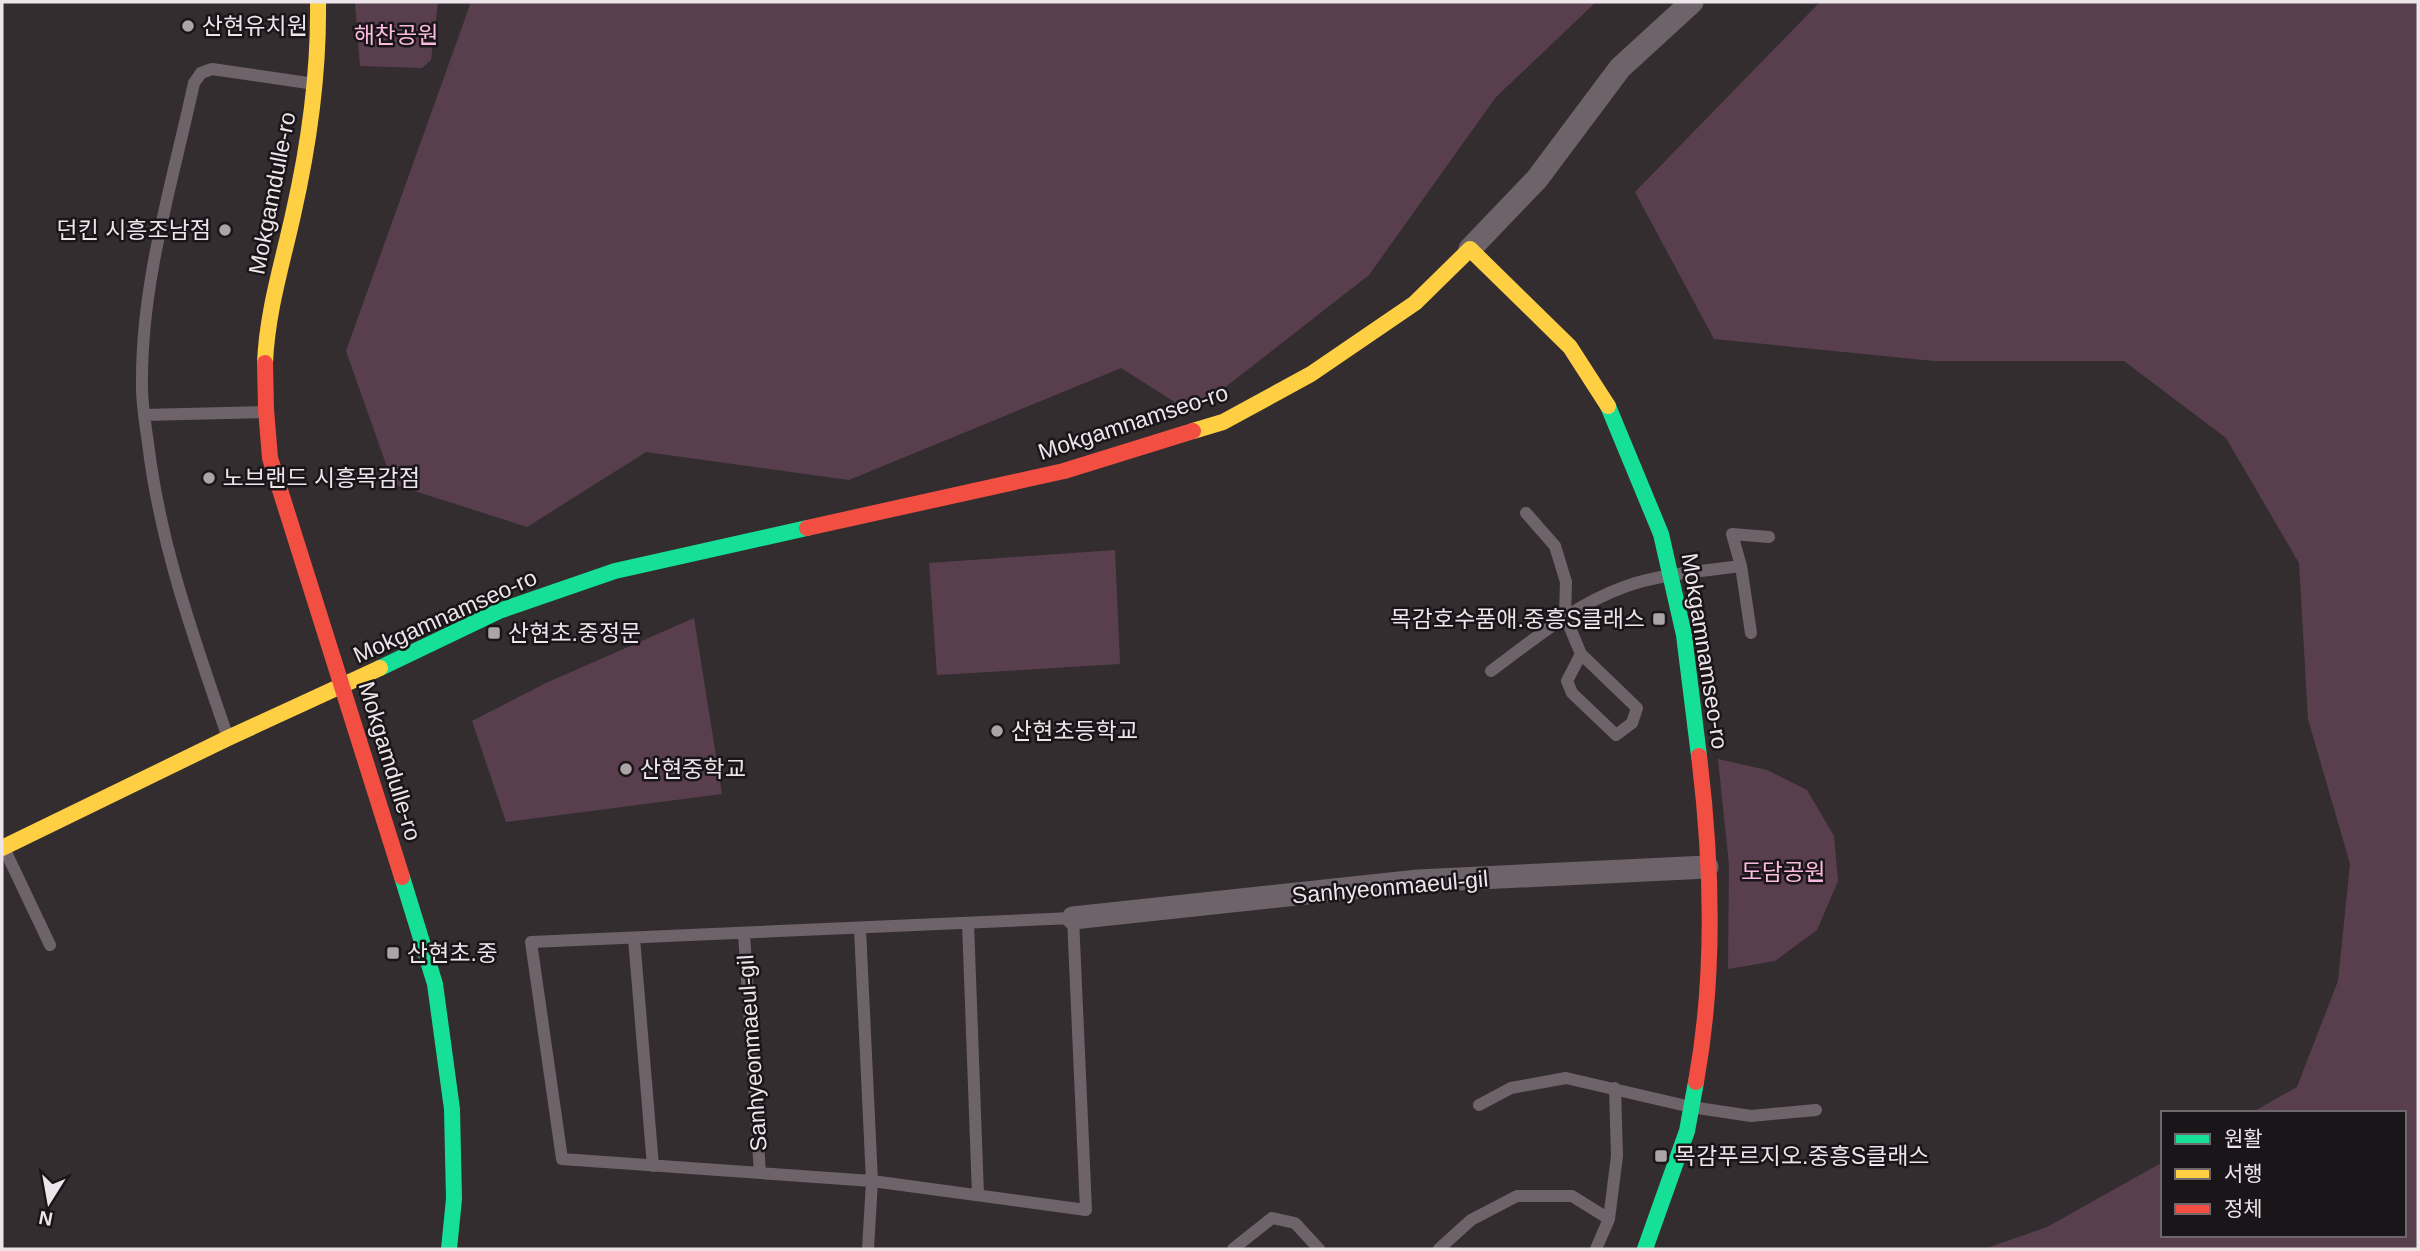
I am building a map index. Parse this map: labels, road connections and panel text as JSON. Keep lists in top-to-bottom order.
{
  "streets": {
    "street": ["Mokgamdulle-ro", "Mokgamnamseo-ro", "Sanhyeonmaeul-gil"]
  },
  "crossings": [
    ["Mokgamdulle-ro", "Mokgamnamseo-ro"],
    ["Mokgamnamseo-ro", "Sanhyeonmaeul-gil"]
  ],
  "parks": ["해찬공원", "도담공원"],
  "places": {
    "other": [
      "산현유치원",
      "던킨 시흥조남점",
      "노브랜드 시흥목감점",
      "산현초등학교",
      "산현중학교"
    ],
    "transit": [
      "목감호수품애.중흥S클래스",
      "산현초.중정문",
      "산현초.중",
      "목감푸르지오.중흥S클래스"
    ]
  },
  "legend": ["원활", "서행", "정체"],
  "north": "bottom"
}
